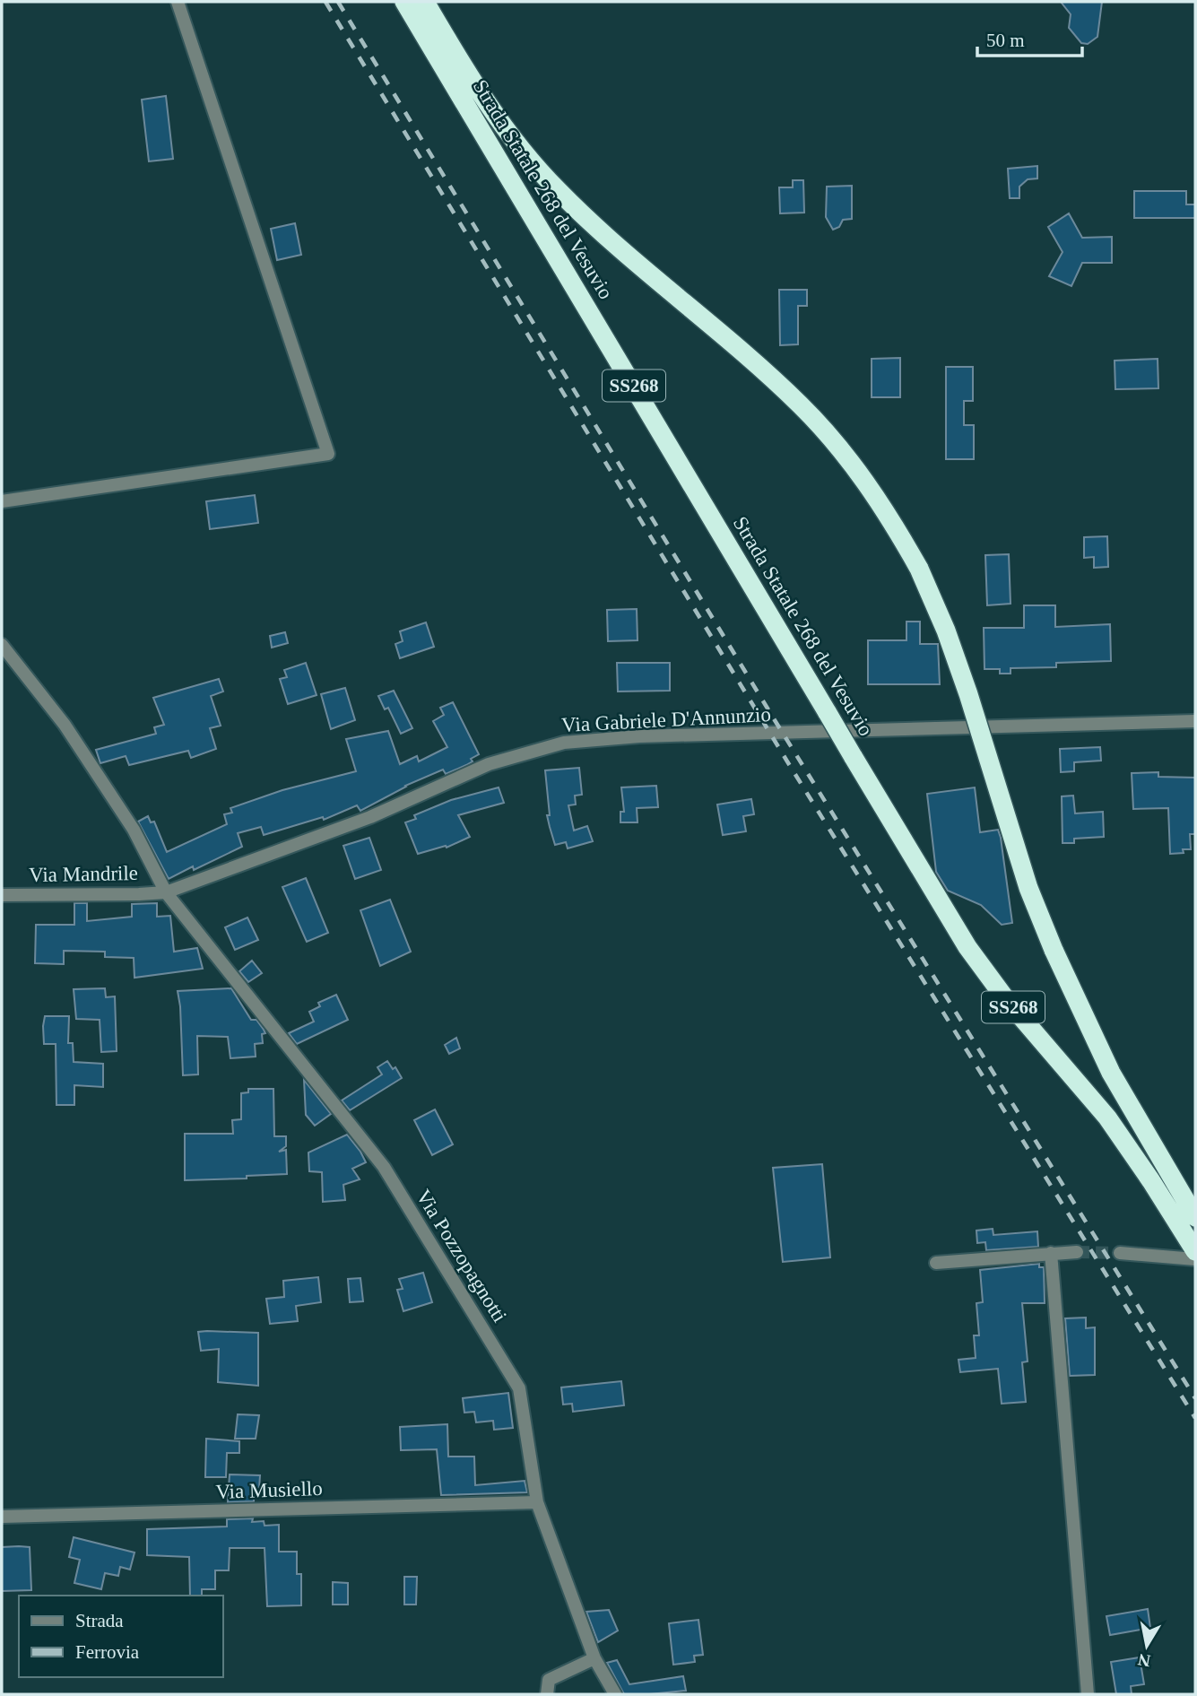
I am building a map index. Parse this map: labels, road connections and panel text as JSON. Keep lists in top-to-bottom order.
{
  "streets": {
    "highway": ["Strada Statale 268 del Vesuvio", "SS268"],
    "street": [
      "Via Gabriele D'Annunzio",
      "Via Mandrile",
      "Via Pozzopagnotti",
      "Via Musiello"
    ]
  },
  "crossings": [
    ["Via Gabriele D'Annunzio", "Via Mandrile"],
    ["Via Gabriele D'Annunzio", "Via Pozzopagnotti"],
    ["Via Mandrile", "Via Pozzopagnotti"],
    ["Via Pozzopagnotti", "Via Musiello"]
  ],
  "legend": ["Strada", "Ferrovia"],
  "scale_bar": "50 m",
  "north": "bottom"
}
